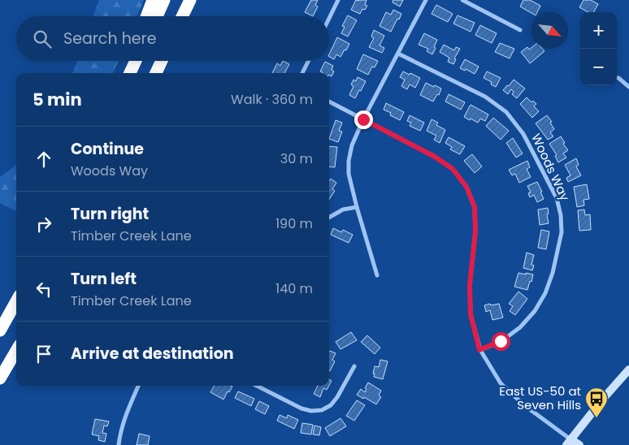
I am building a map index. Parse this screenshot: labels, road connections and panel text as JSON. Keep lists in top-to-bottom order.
{
  "streets": {
    "street": ["Woods Way"]
  },
  "places": {
    "bus stop": ["East US-50 at Seven Hills"]
  },
  "north": "bottom right",
  "page": {
    "map_buttons": ["+", "−"],
    "search": "Search here",
    "heading": ["5 min", "Walk · 360 m"],
    "list": [
      ["Continue", "Woods Way", "30 m"],
      ["Turn right", "Timber Creek Lane", "190 m"],
      ["Turn left", "Timber Creek Lane", "140 m"],
      "Arrive at destination"
    ]
  }
}
